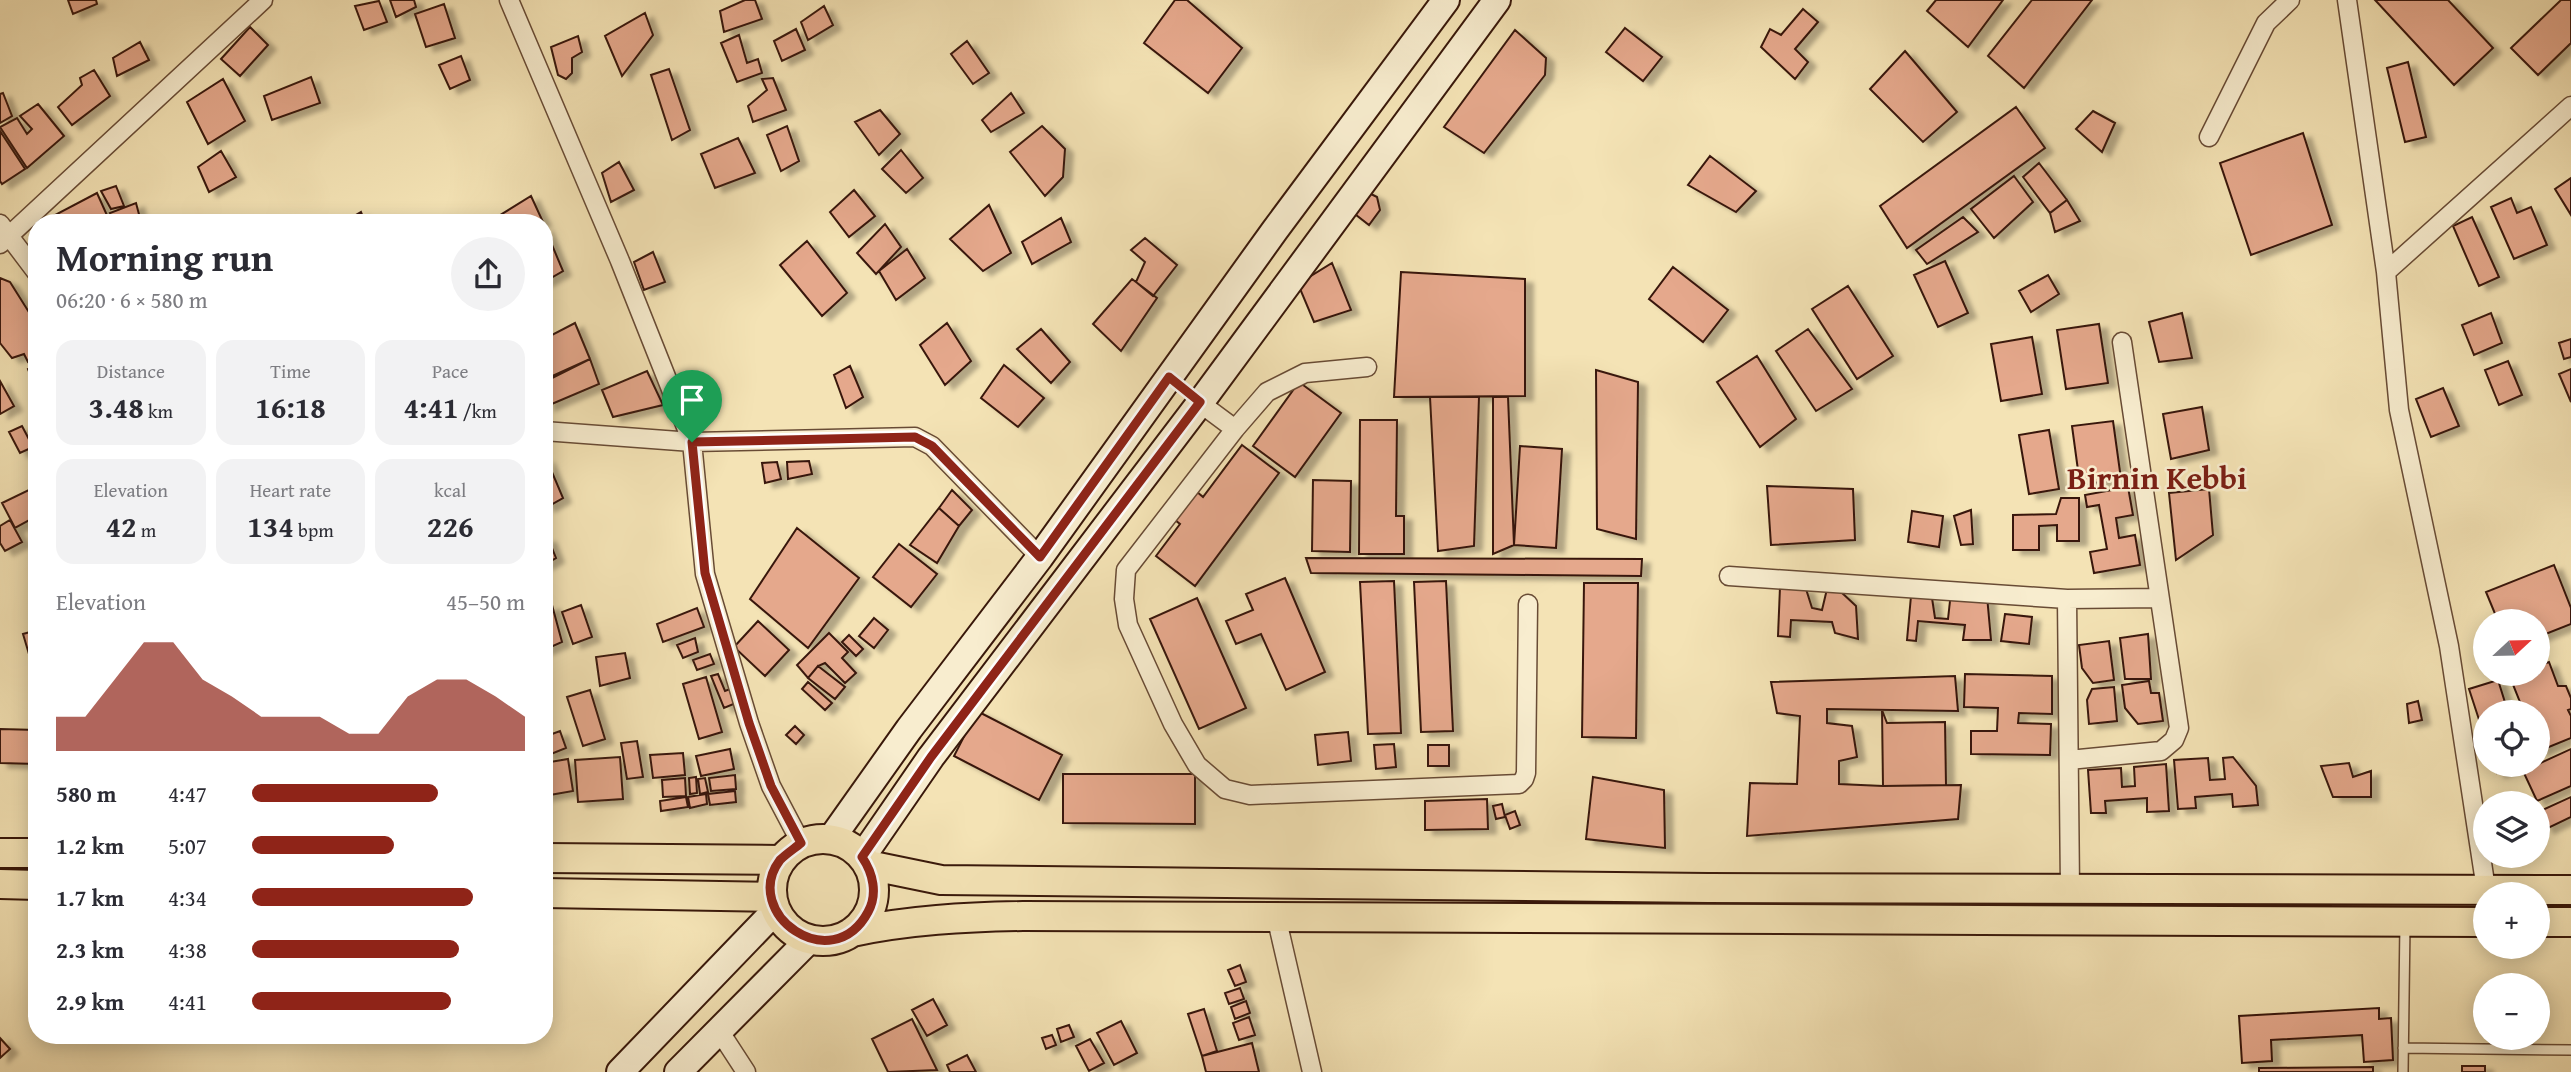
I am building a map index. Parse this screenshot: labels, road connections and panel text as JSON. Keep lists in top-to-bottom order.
{
  "districts": ["Birnin Kebbi"],
  "north": "right",
  "page": {
    "heading": ["Morning run", "06:20 · 6 × 580 m"],
    "stats": [
      ["Distance", "3.48 km"],
      ["Time", "16:18"],
      ["Pace", "4:41 /km"],
      ["Elevation", "42 m"],
      ["Heart rate", "134 bpm"],
      ["kcal", "226"]
    ],
    "chart": ["Elevation", "45–50 m"],
    "map_buttons": ["+", "−"],
    "list": [
      {
        "name": "580 m",
        "note": "4:47"
      },
      {
        "name": "1.2 km",
        "note": "5:07"
      },
      {
        "name": "1.7 km",
        "note": "4:34"
      },
      {
        "name": "2.3 km",
        "note": "4:38"
      },
      {
        "name": "2.9 km",
        "note": "4:41"
      }
    ]
  }
}
